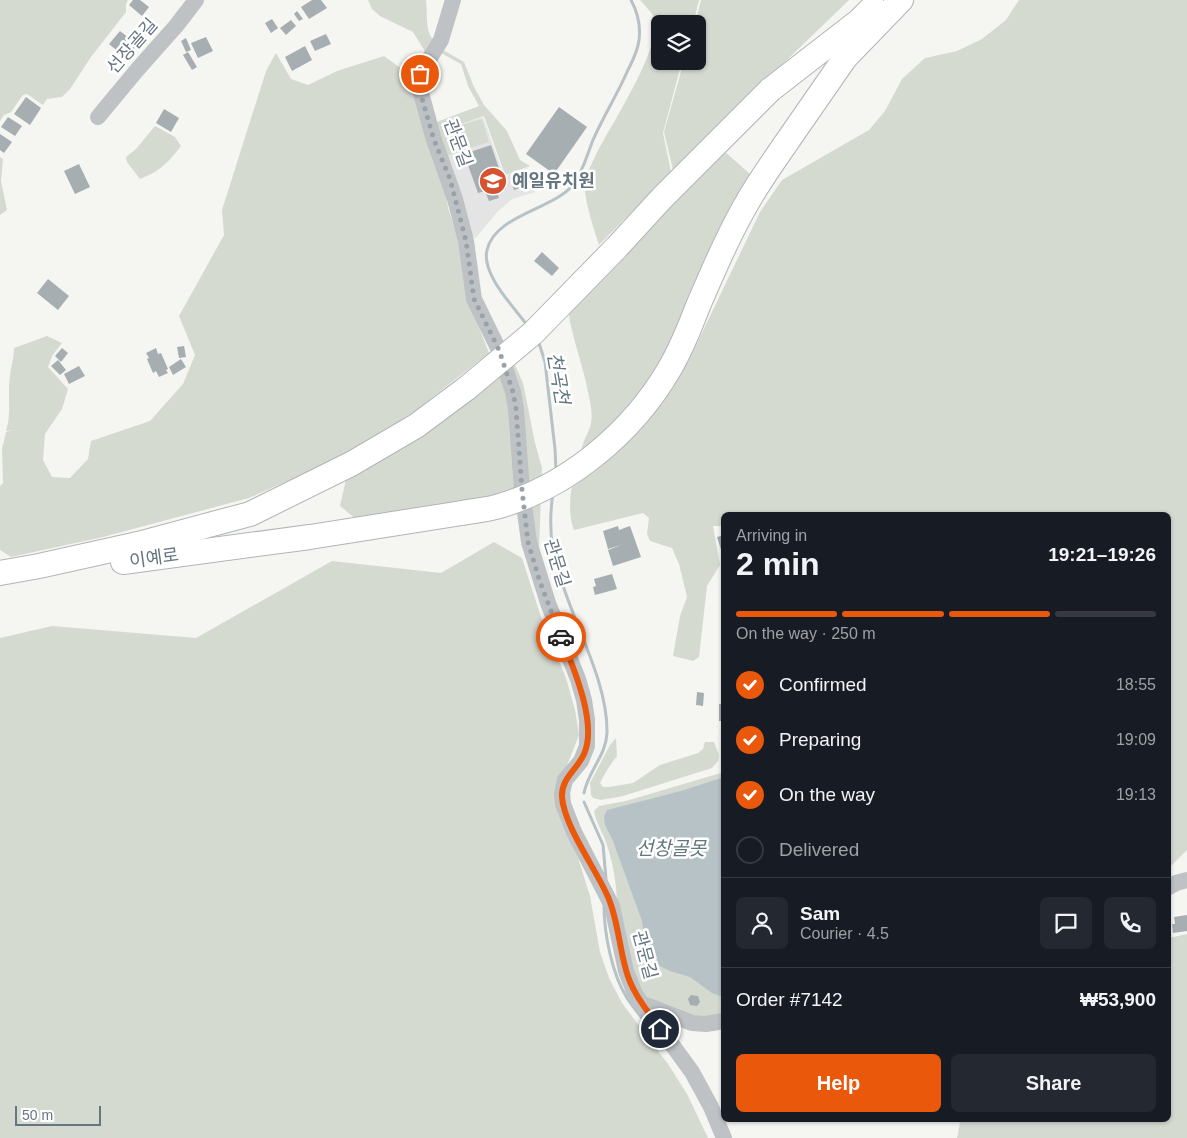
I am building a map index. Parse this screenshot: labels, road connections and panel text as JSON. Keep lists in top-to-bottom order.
{
  "streets": {
    "highway": ["이예로"],
    "street": ["선장골길", "관문길"]
  },
  "water": ["천곡천", "선창골못"],
  "places": {
    "school or university": ["예일유치원"]
  },
  "scale_bar": "50 m",
  "page": {
    "heading": ["2 min", "Arriving in", "19:21–19:26"],
    "panel": [
      "Sam",
      "Courier · 4.5",
      "Order #7142",
      "₩53,900"
    ],
    "bar": "On the way · 250 m",
    "list": [
      ["Confirmed", "18:55"],
      ["Preparing", "19:09"],
      ["On the way", "19:13"],
      "Delivered"
    ],
    "buttons": ["Help", "Share"],
    "scale": "50 m"
  }
}
